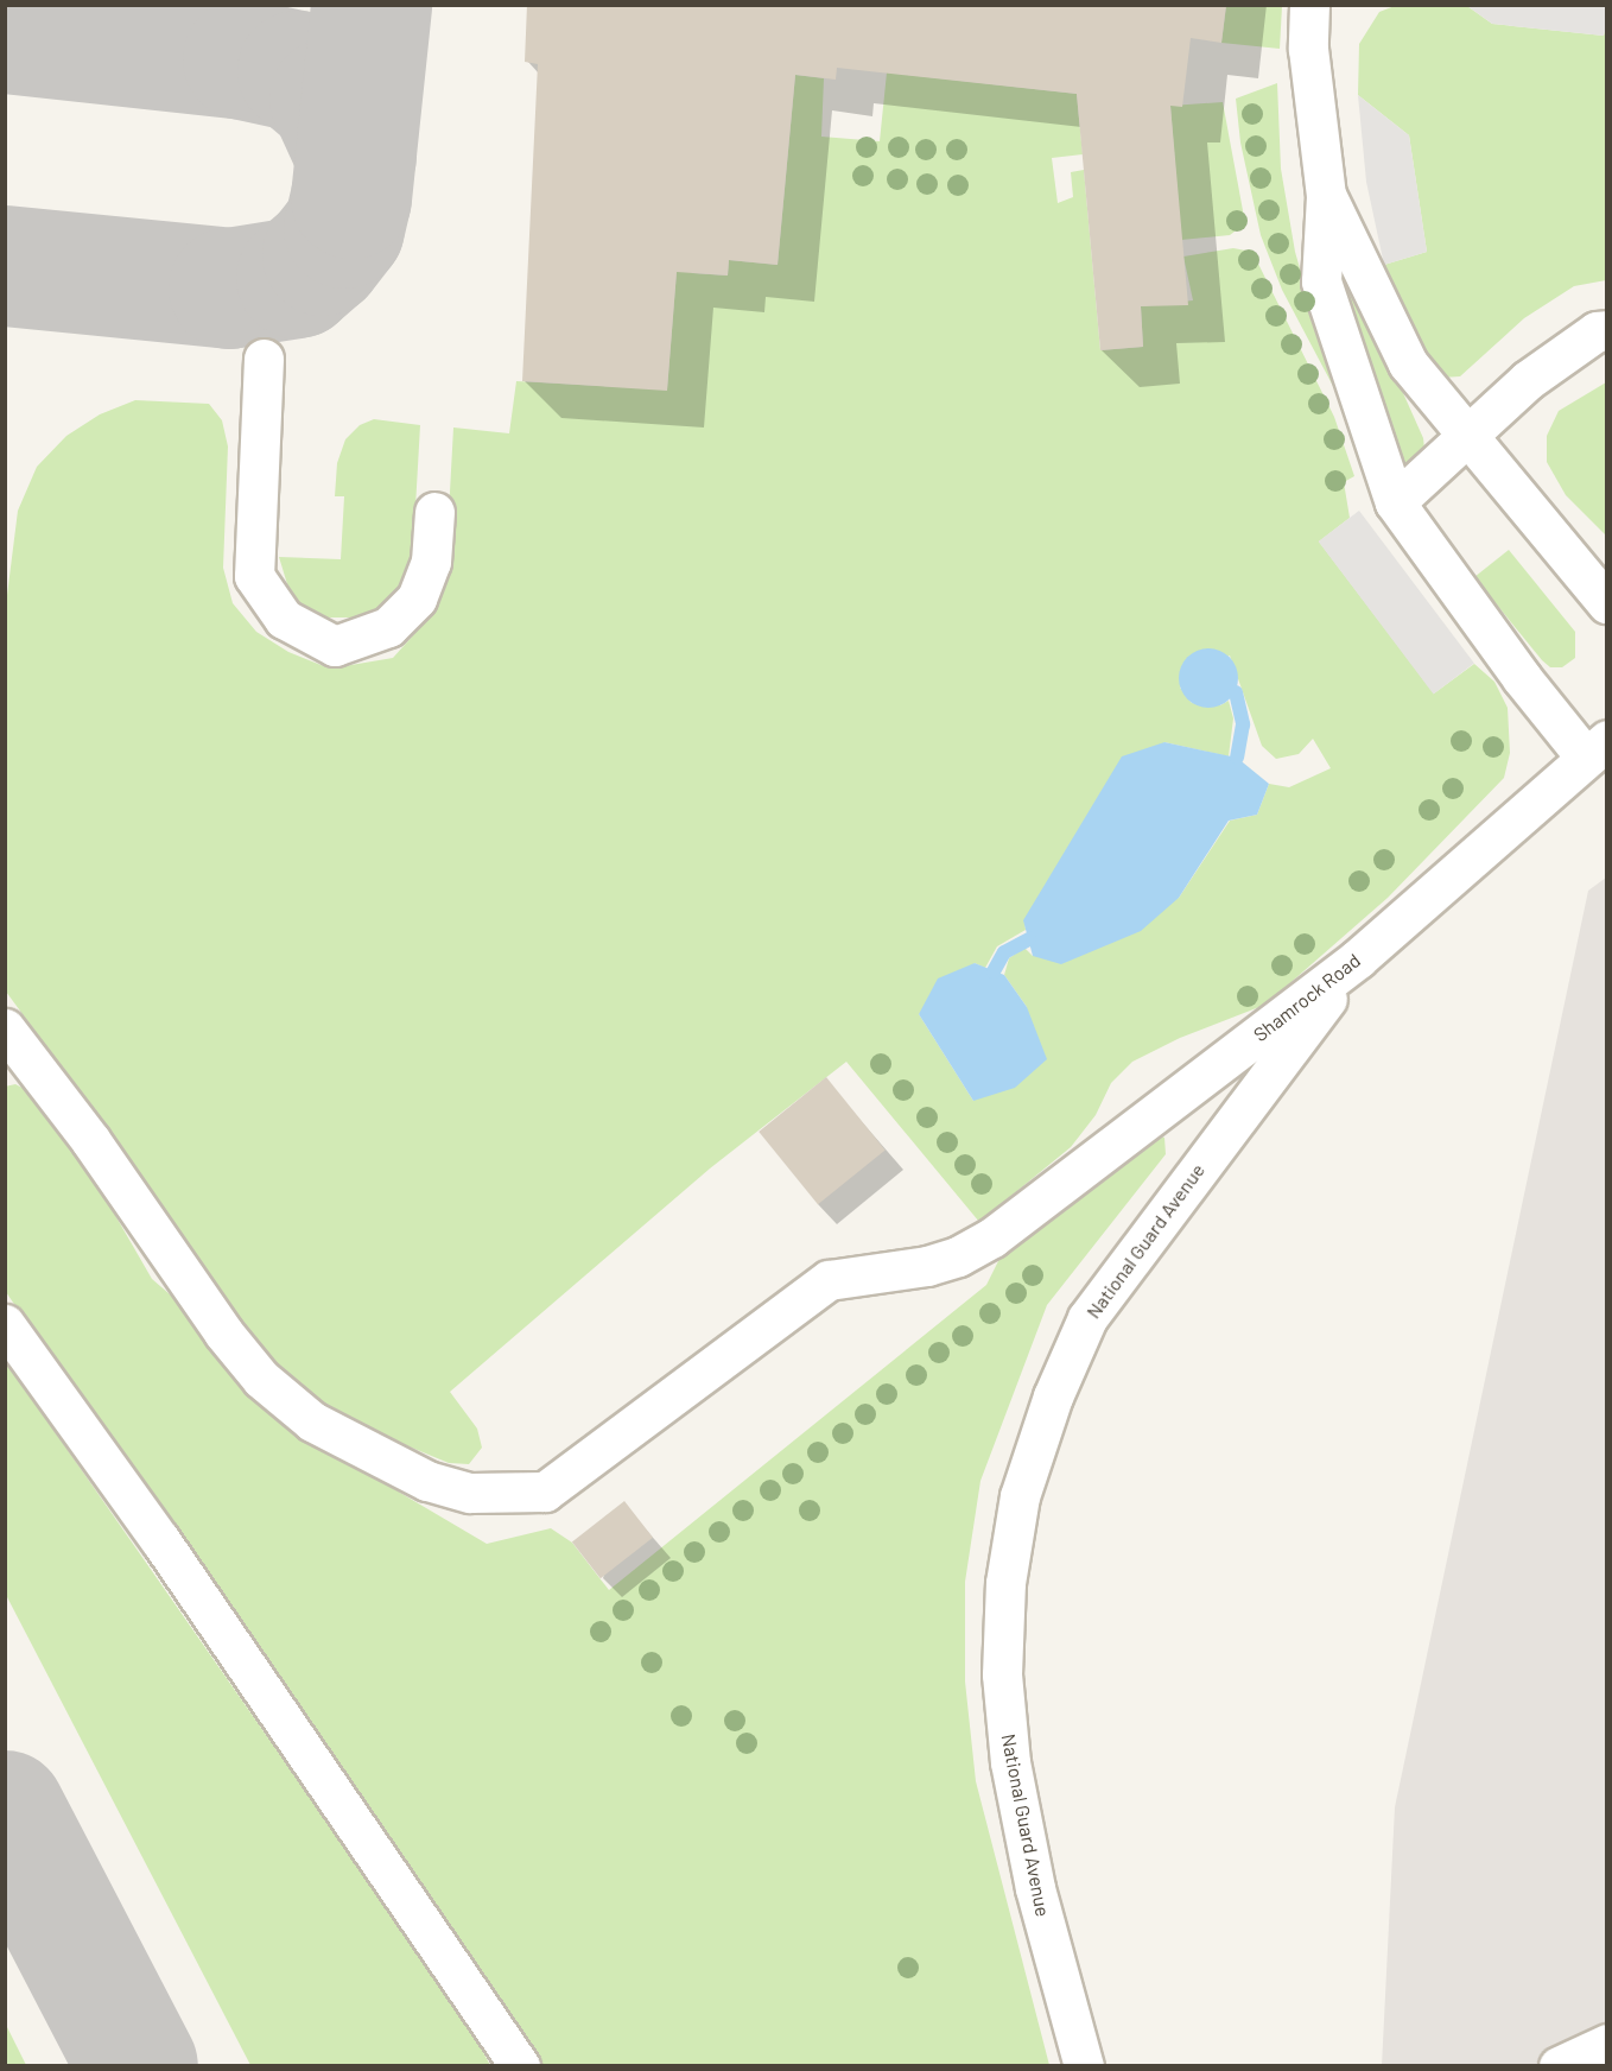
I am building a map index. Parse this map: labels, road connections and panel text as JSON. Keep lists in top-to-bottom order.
{
  "streets": {
    "street": ["Shamrock Road", "National Guard Avenue"]
  },
  "crossings": [
    ["Shamrock Road", "National Guard Avenue"]
  ]
}
